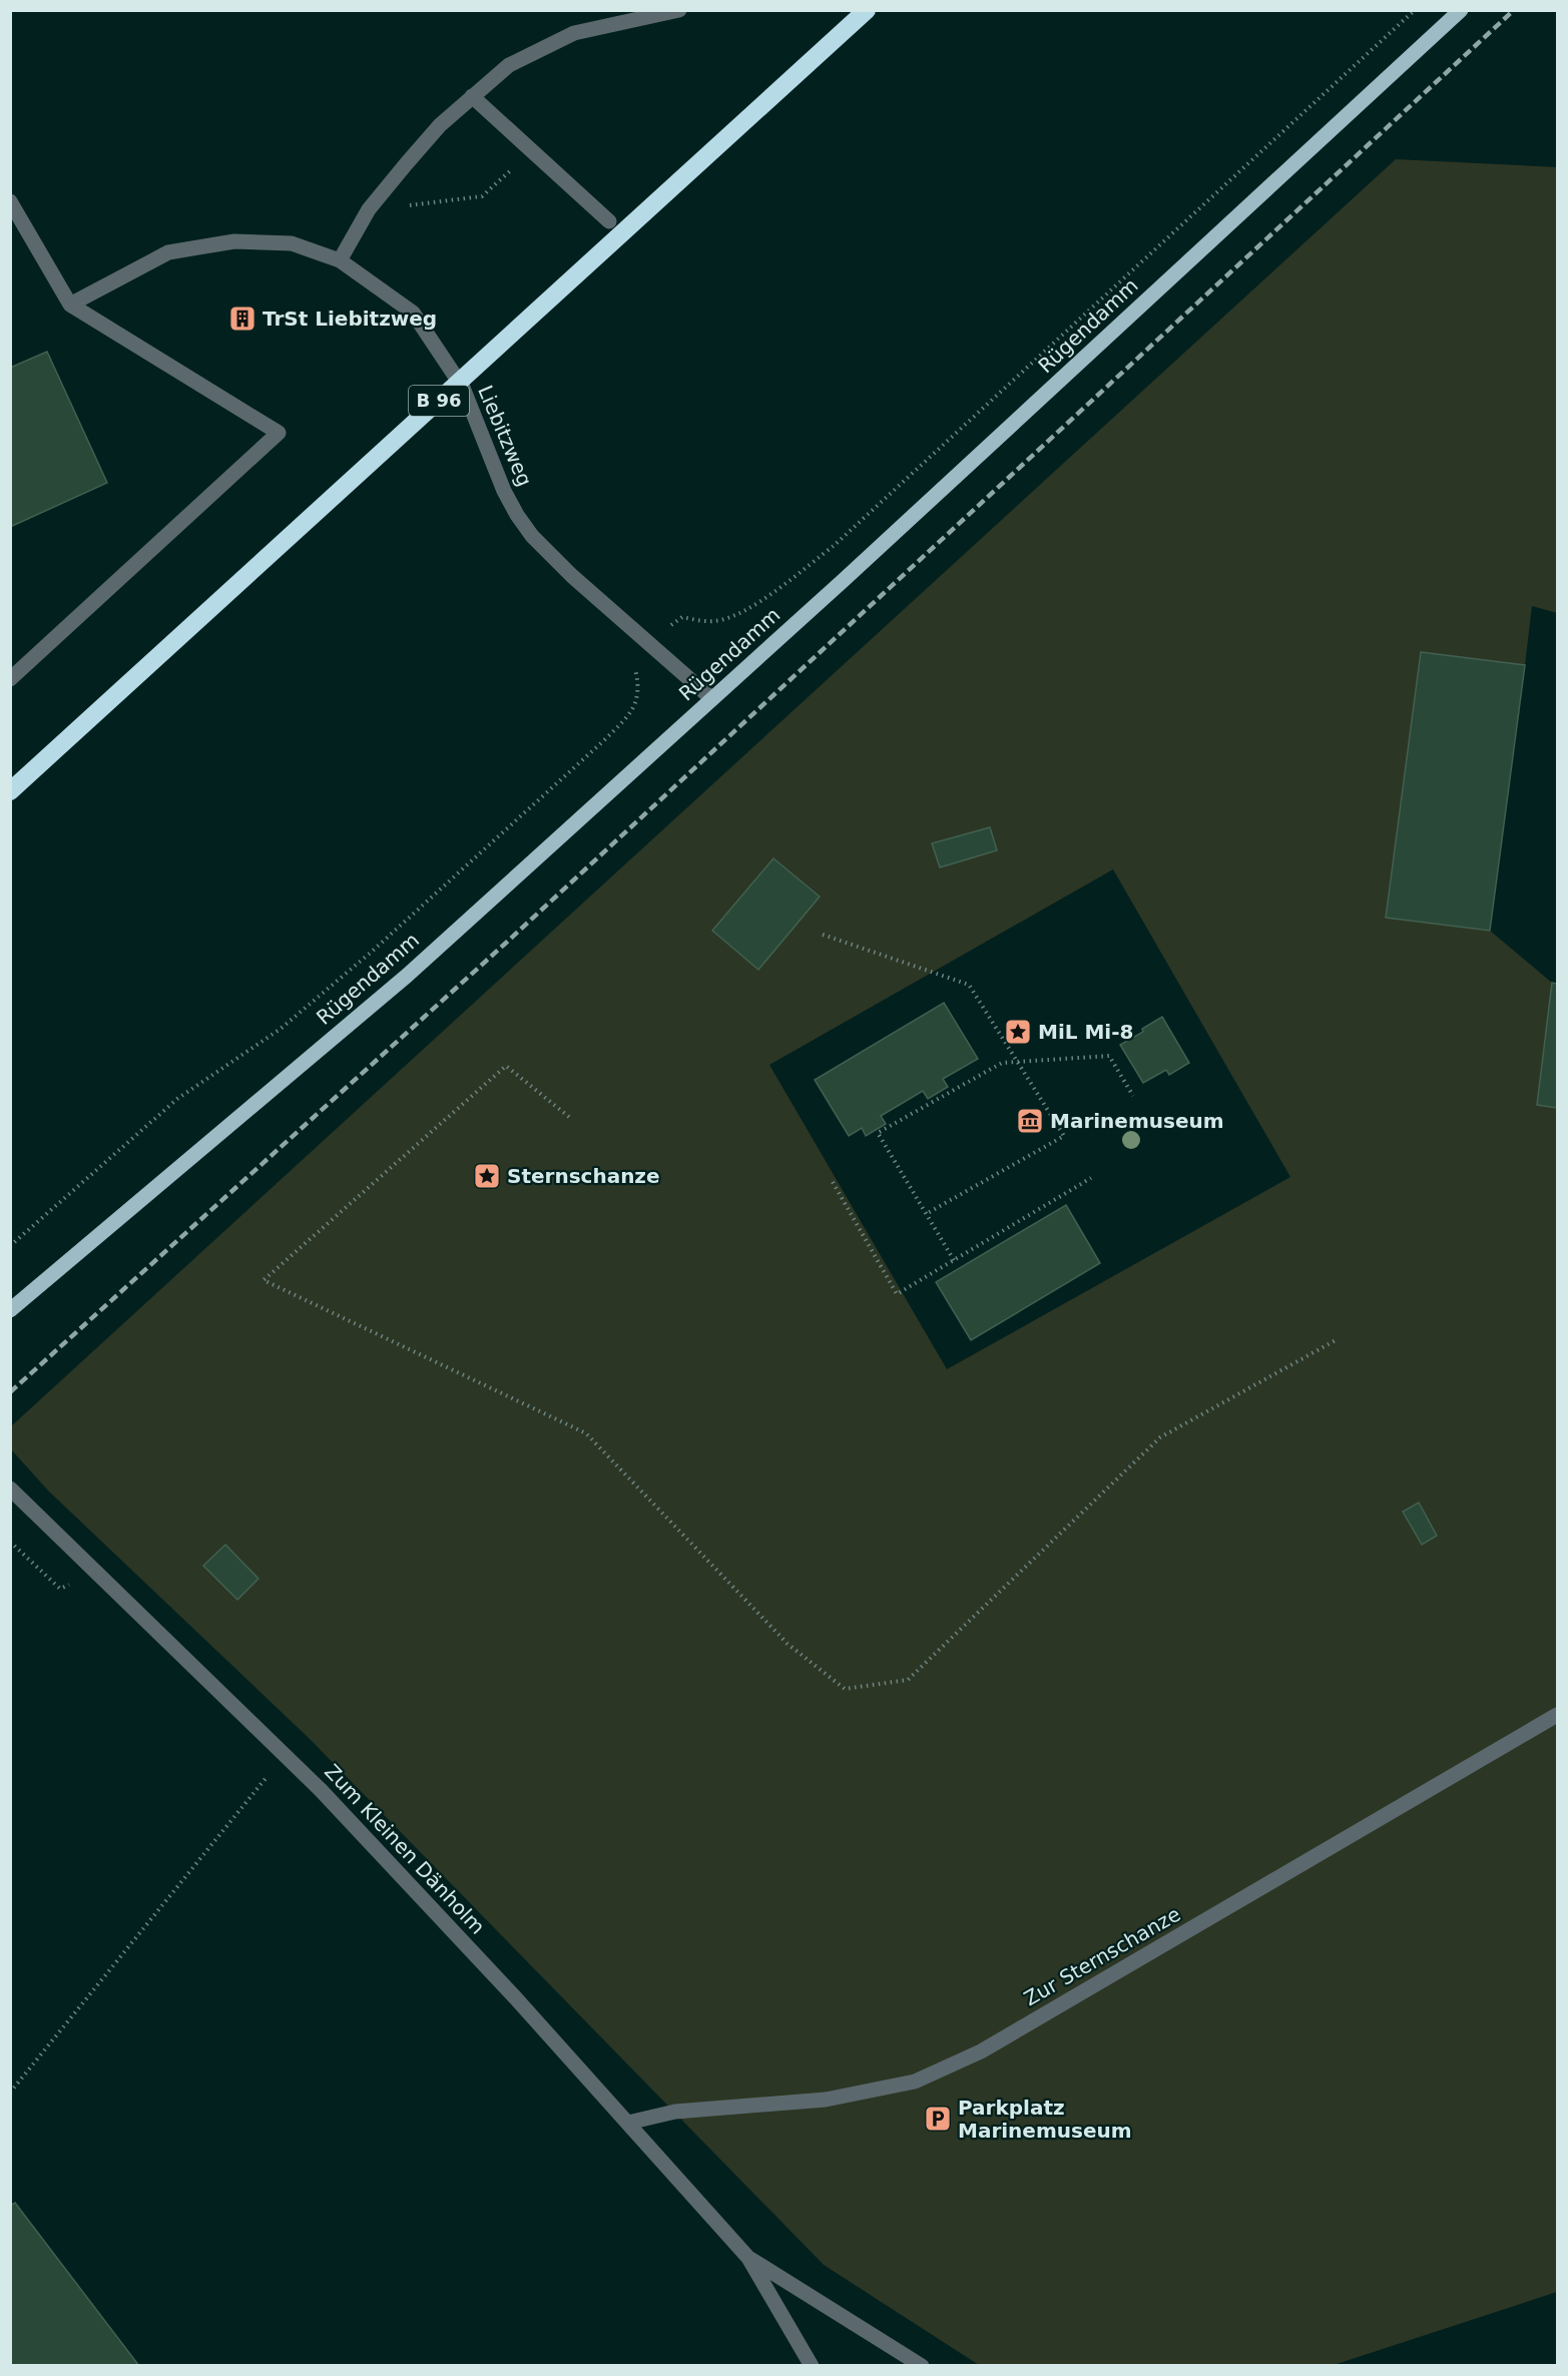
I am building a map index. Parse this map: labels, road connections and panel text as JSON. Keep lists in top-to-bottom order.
{
  "streets": {
    "highway": ["B 96"],
    "main road": ["Rügendamm"],
    "street": ["Liebitzweg", "Zum Kleinen Dänholm", "Zur Sternschanze"]
  },
  "crossings": [
    ["Rügendamm", "Liebitzweg"],
    ["Zum Kleinen Dänholm", "Zur Sternschanze"]
  ],
  "places": {
    "building": ["TrSt Liebitzweg"],
    "place": ["MiL Mi-8", "Sternschanze"],
    "museum": ["Marinemuseum"],
    "parking": ["Parkplatz Marinemuseum"]
  }
}
